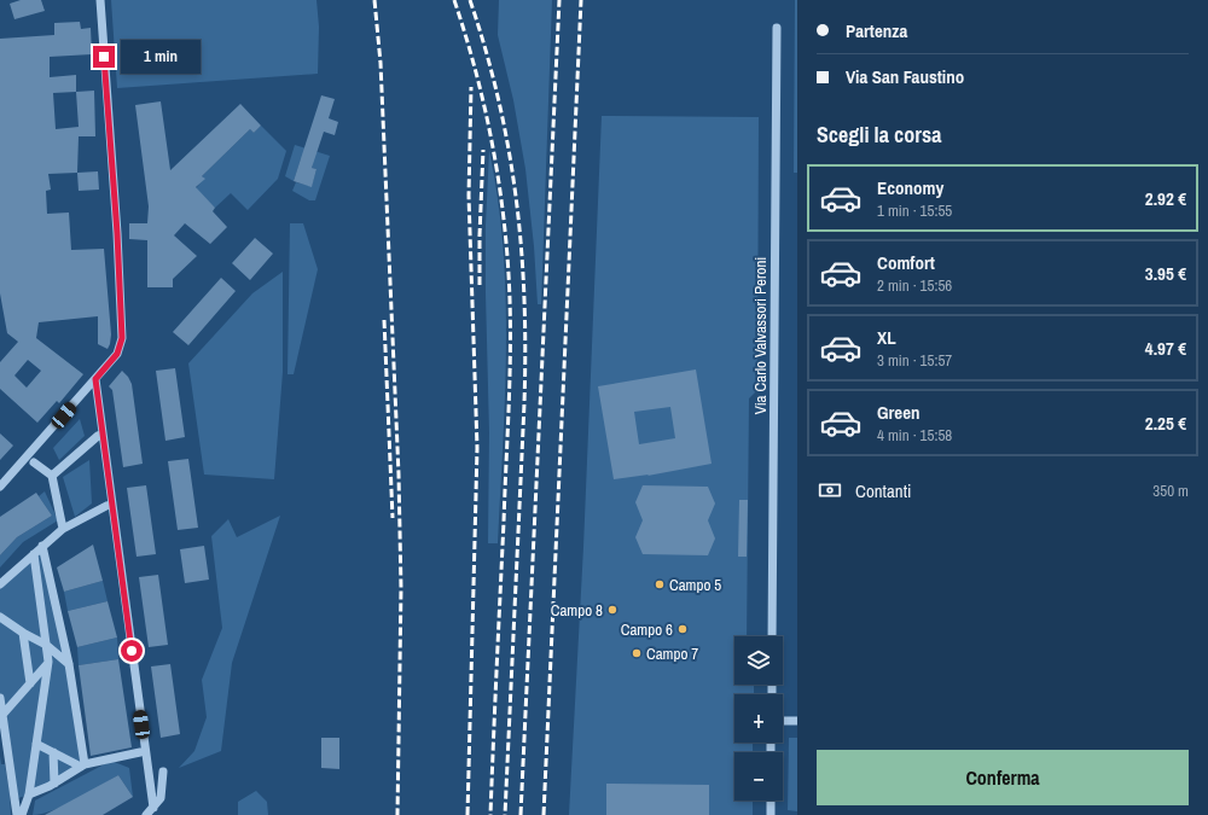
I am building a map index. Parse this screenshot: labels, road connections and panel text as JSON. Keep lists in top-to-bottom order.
{
  "streets": {
    "street": ["Via Carlo Valvassori Peroni"]
  },
  "places": [
    "Campo 5",
    "Campo 8",
    "Campo 6",
    "Campo 7"
  ],
  "page": {
    "banner": ["Partenza", "Via San Faustino"],
    "bubble": "1 min",
    "heading": "Scegli la corsa",
    "list": [
      {
        "name": "Economy",
        "note": "1 min · 15:55",
        "value": "2.92 €"
      },
      {
        "name": "Comfort",
        "note": "2 min · 15:56",
        "value": "3.95 €"
      },
      {
        "name": "XL",
        "note": "3 min · 15:57",
        "value": "4.97 €"
      },
      {
        "name": "Green",
        "note": "4 min · 15:58",
        "value": "2.25 €"
      }
    ],
    "pay": ["Contanti", "350 m"],
    "map_buttons": ["+", "−"],
    "buttons": "Conferma"
  }
}
